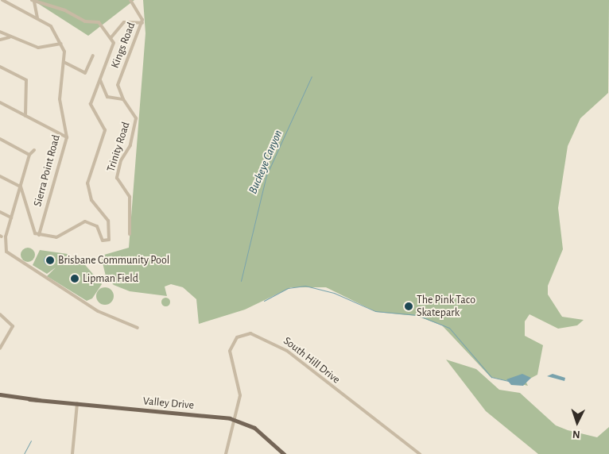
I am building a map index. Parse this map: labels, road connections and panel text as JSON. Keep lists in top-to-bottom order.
{
  "streets": {
    "main road": ["Valley Drive"],
    "street": [
      "Kings Road",
      "Trinity Road",
      "Sierra Point Road",
      "South Hill Drive"
    ]
  },
  "crossings": [
    ["Kings Road", "Trinity Road"],
    ["South Hill Drive", "Valley Drive"]
  ],
  "water": ["Buckeye Canyon"],
  "places": ["Brisbane Community Pool", "Lipman Field", "The Pink Taco Skatepark"],
  "north": "bottom"
}
